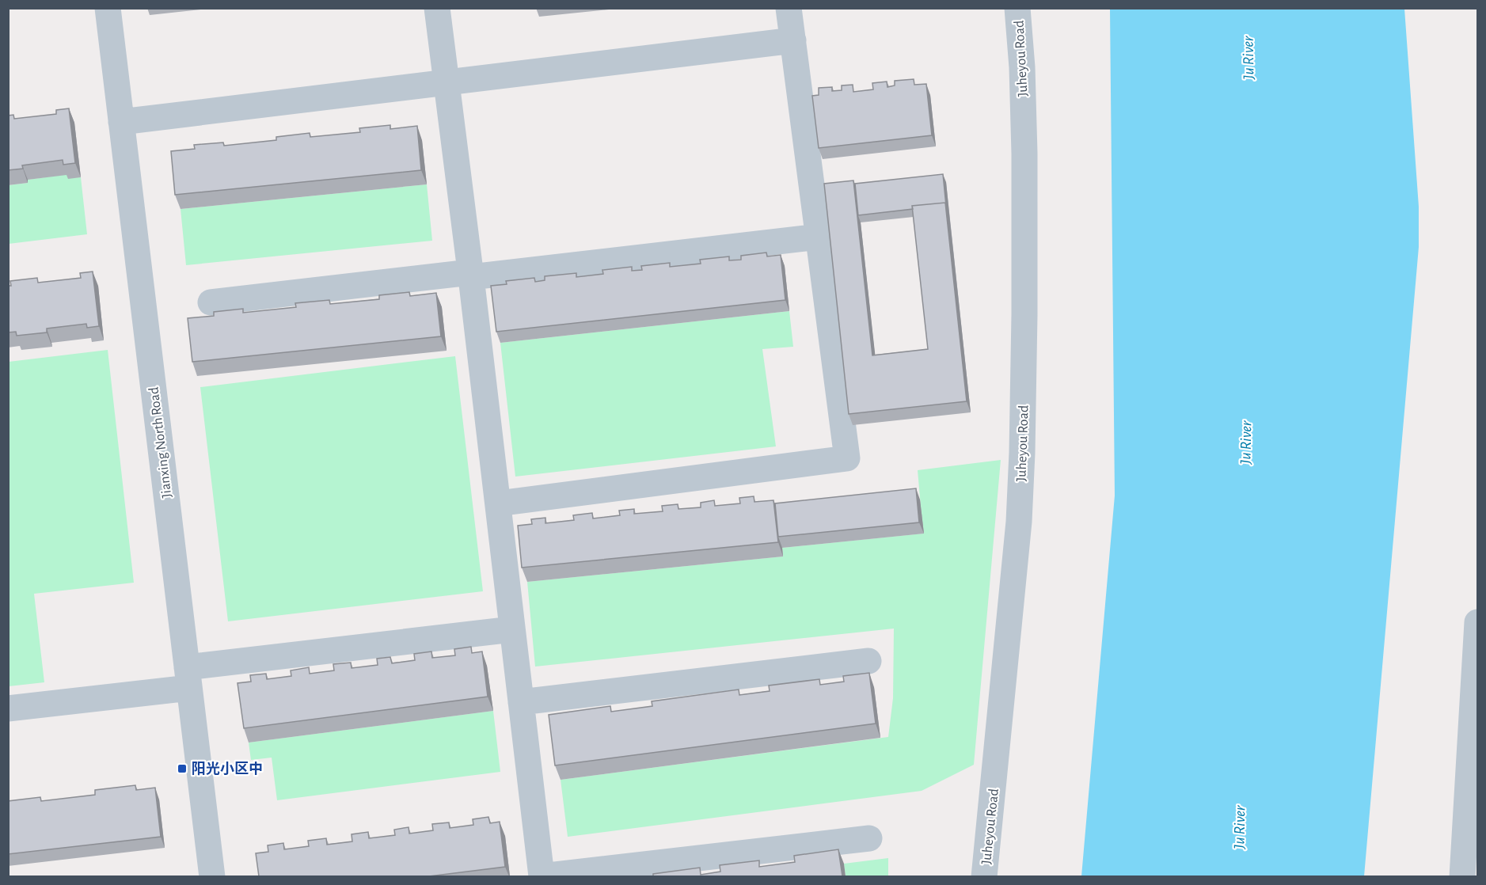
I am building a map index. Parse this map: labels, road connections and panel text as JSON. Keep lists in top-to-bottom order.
{
  "streets": {
    "street": ["Juheyou Road", "Jianxing North Road"]
  },
  "water": ["Ju River"],
  "places": {
    "transit": ["阳光小区中"]
  }
}
